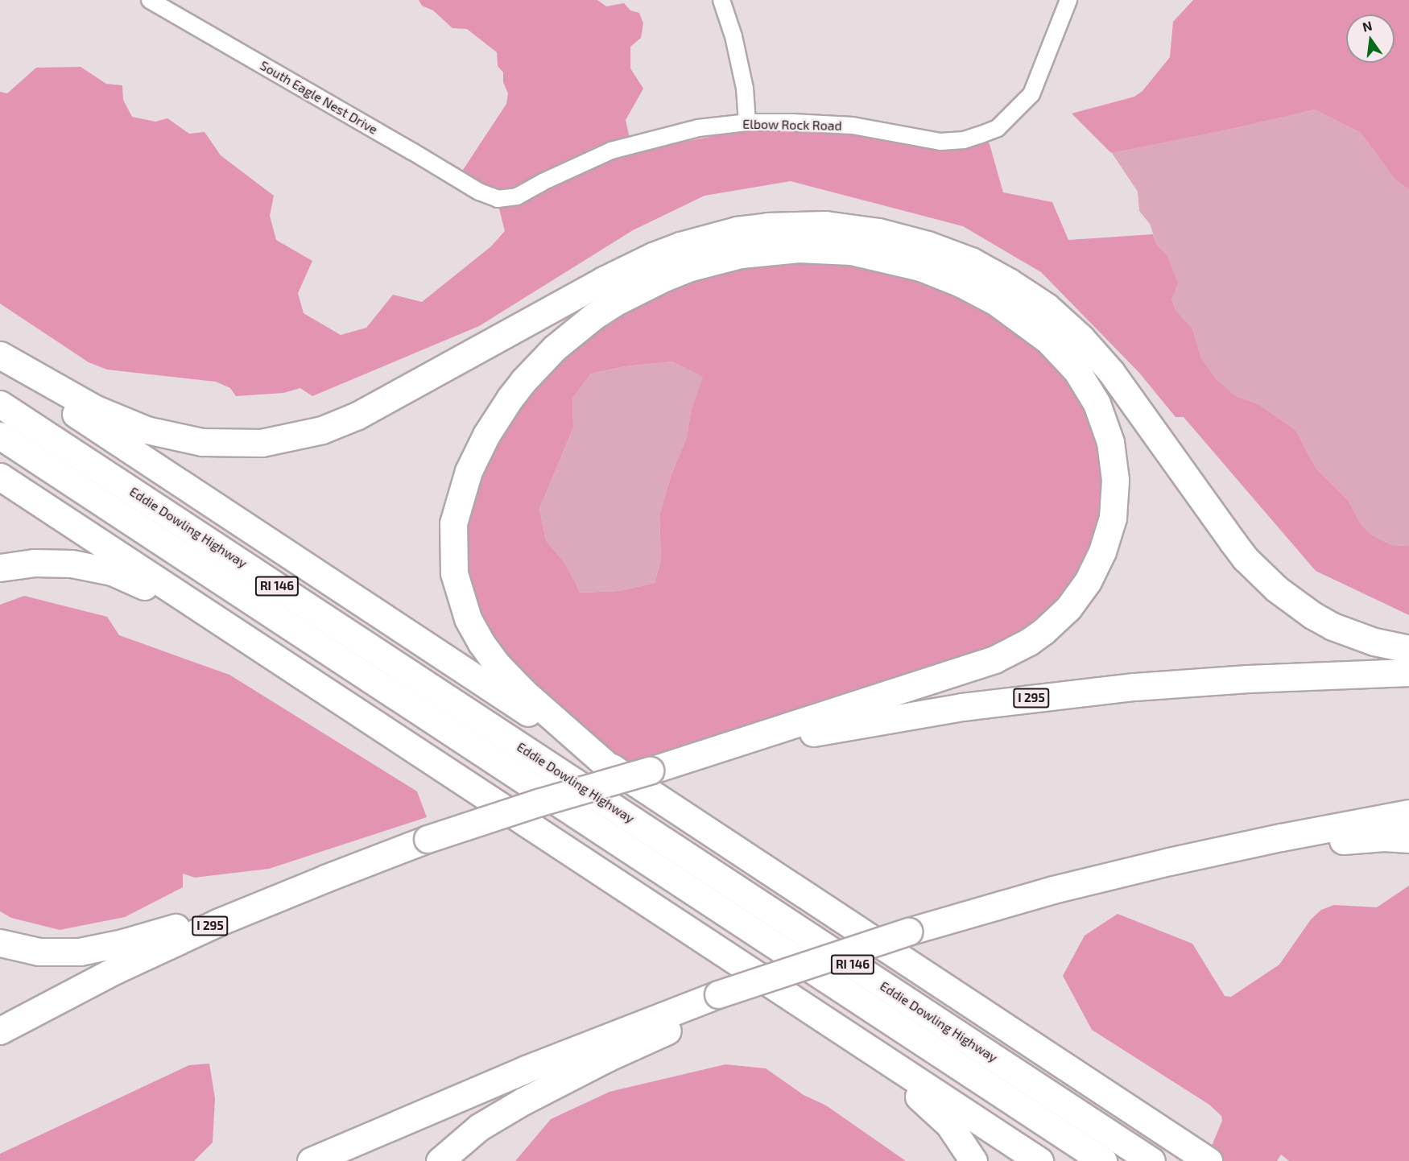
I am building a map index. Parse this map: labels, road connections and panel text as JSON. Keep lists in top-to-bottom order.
{
  "streets": {
    "highway": ["Eddie Dowling Highway", "RI 146", "I 295"],
    "street": ["South Eagle Nest Drive", "Elbow Rock Road"]
  },
  "crossings": [
    ["South Eagle Nest Drive", "Elbow Rock Road"]
  ],
  "north": "top"
}
